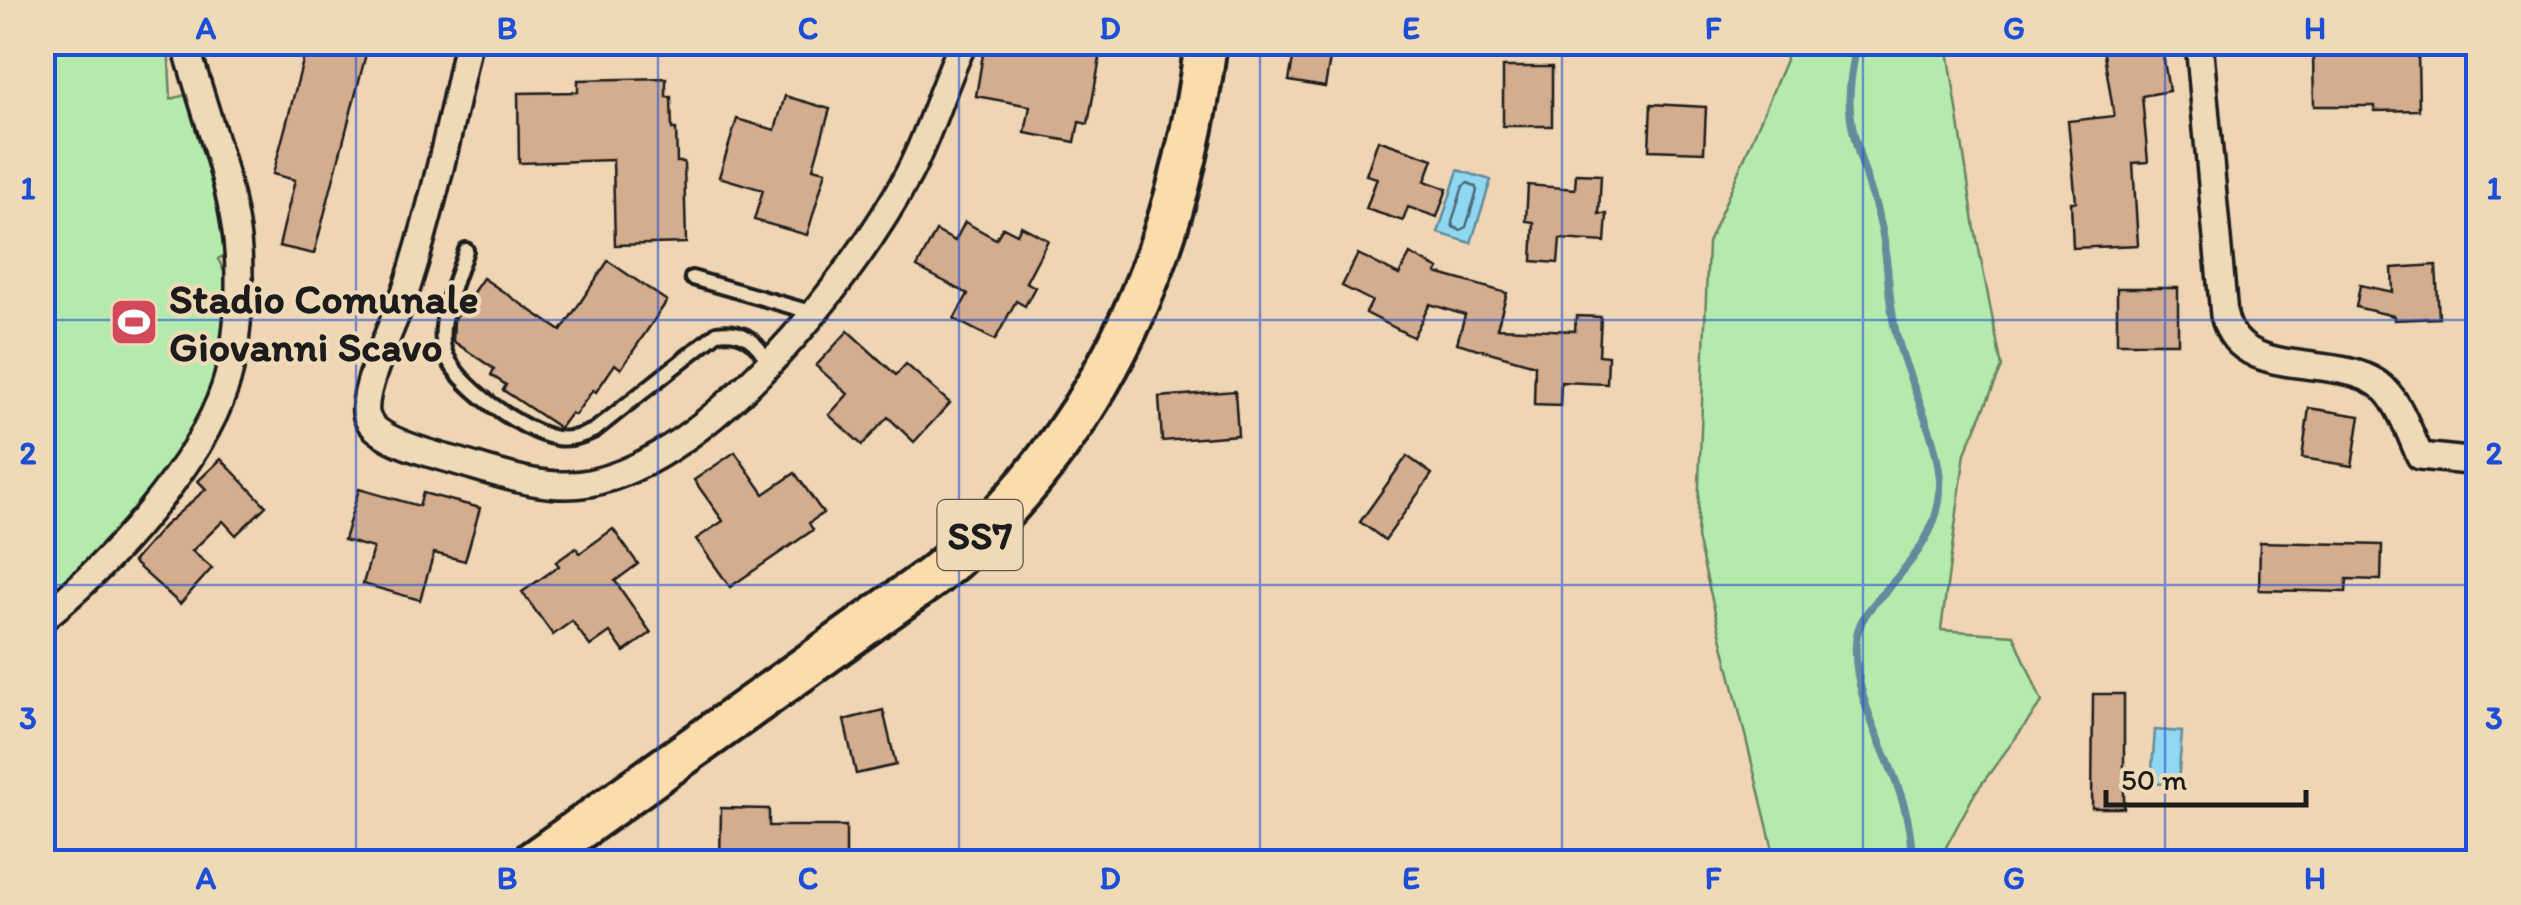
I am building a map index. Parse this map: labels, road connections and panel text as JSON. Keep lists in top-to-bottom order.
{
  "streets": {
    "main road": ["SS7"]
  },
  "places": {
    "sports": ["Stadio Comunale Giovanni Scavo"]
  },
  "scale_bar": "50 m",
  "grid": {
    "columns": [
      "A",
      "B",
      "C",
      "D",
      "E",
      "F",
      "G",
      "H"
    ],
    "rows": ["1", "2", "3"]
  }
}
